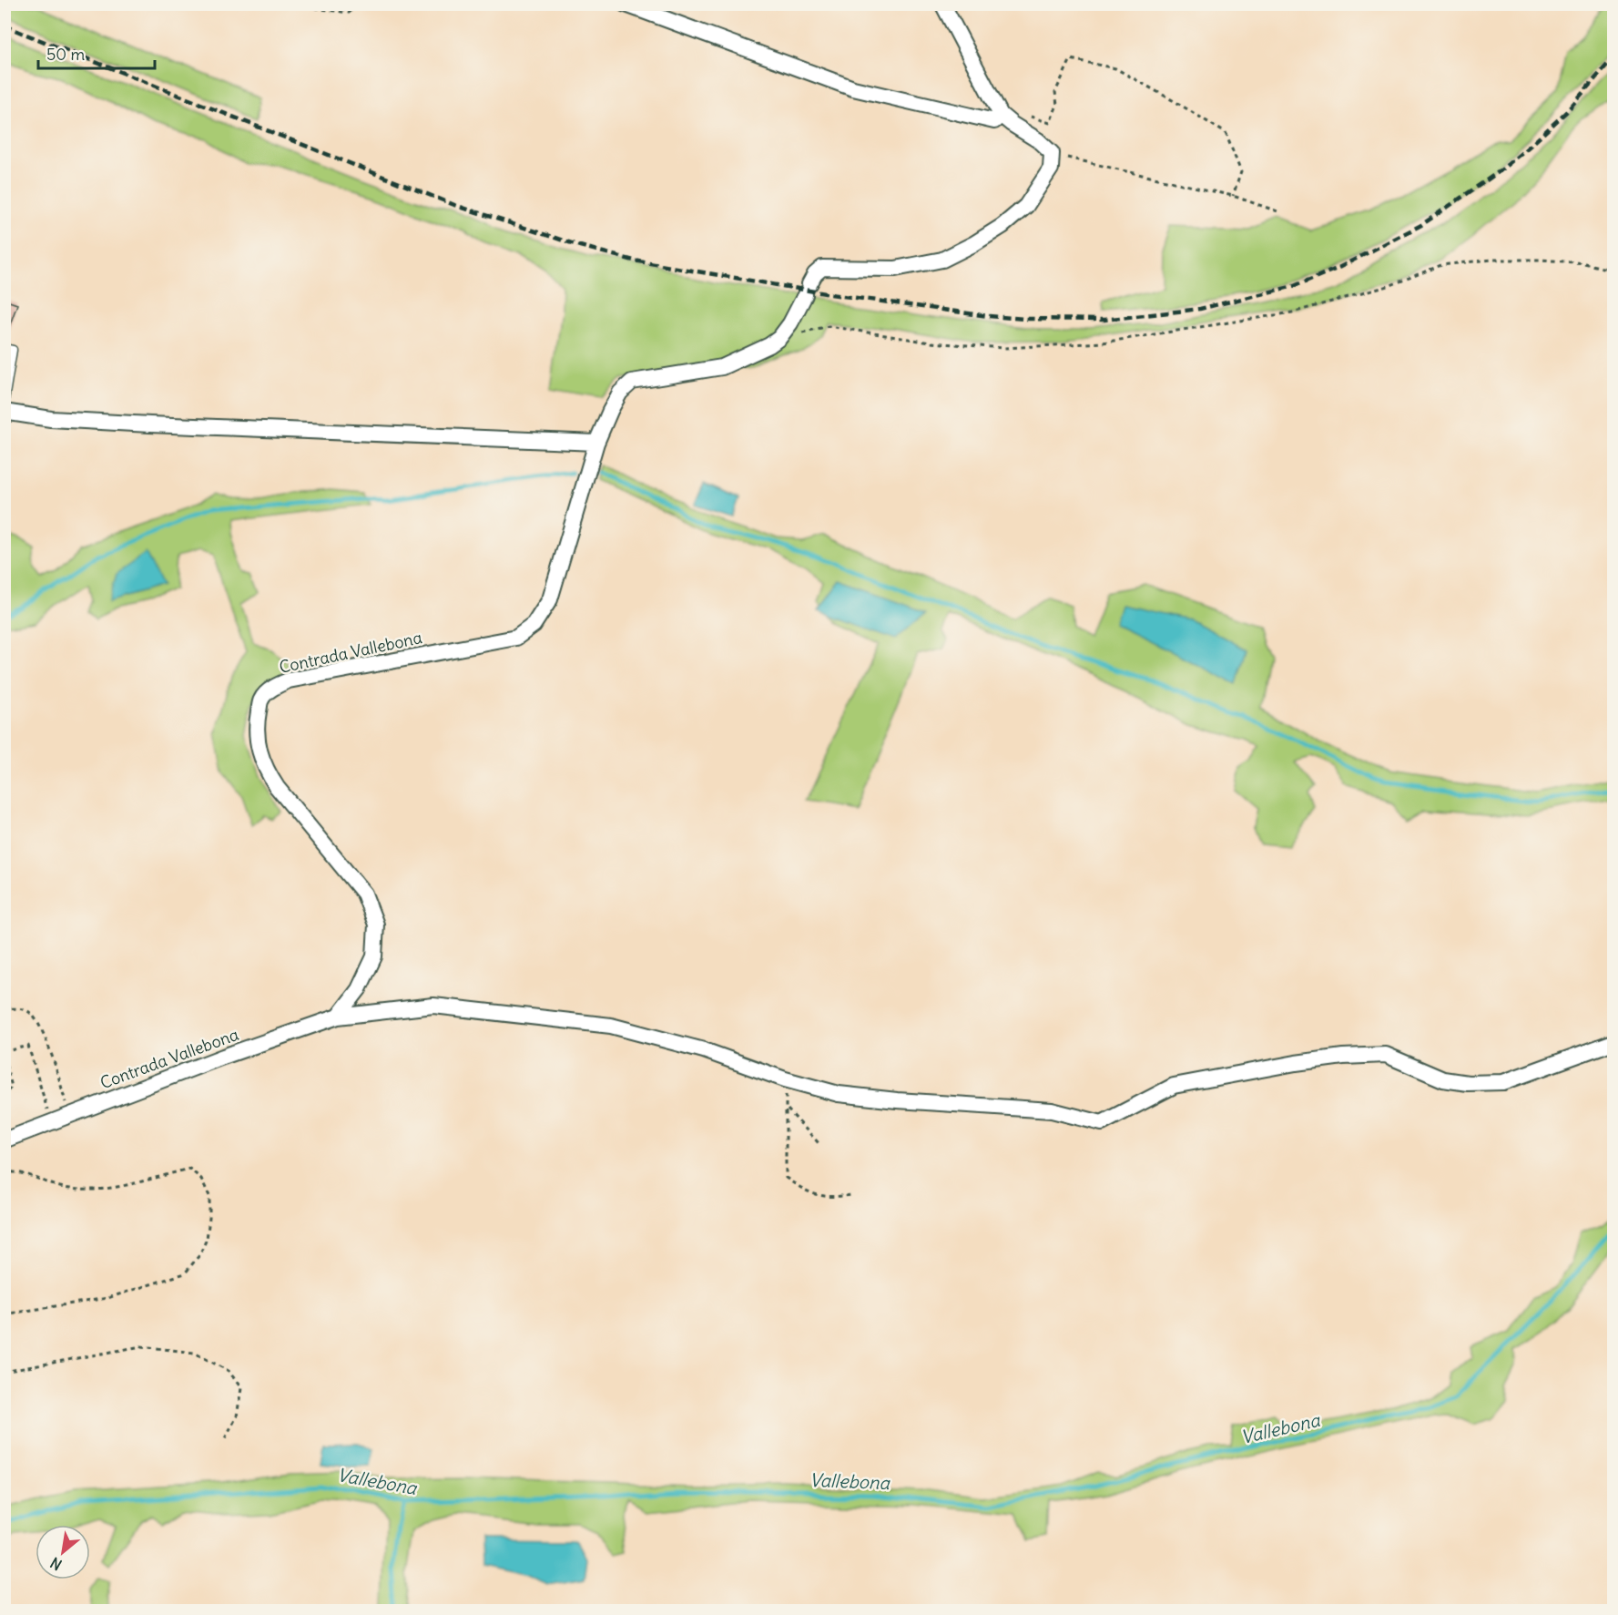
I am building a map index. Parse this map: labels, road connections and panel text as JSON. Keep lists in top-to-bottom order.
{
  "streets": {
    "street": ["Contrada Vallebona"]
  },
  "water": ["Vallebona"],
  "scale_bar": "50 m",
  "north": "bottom left"
}
